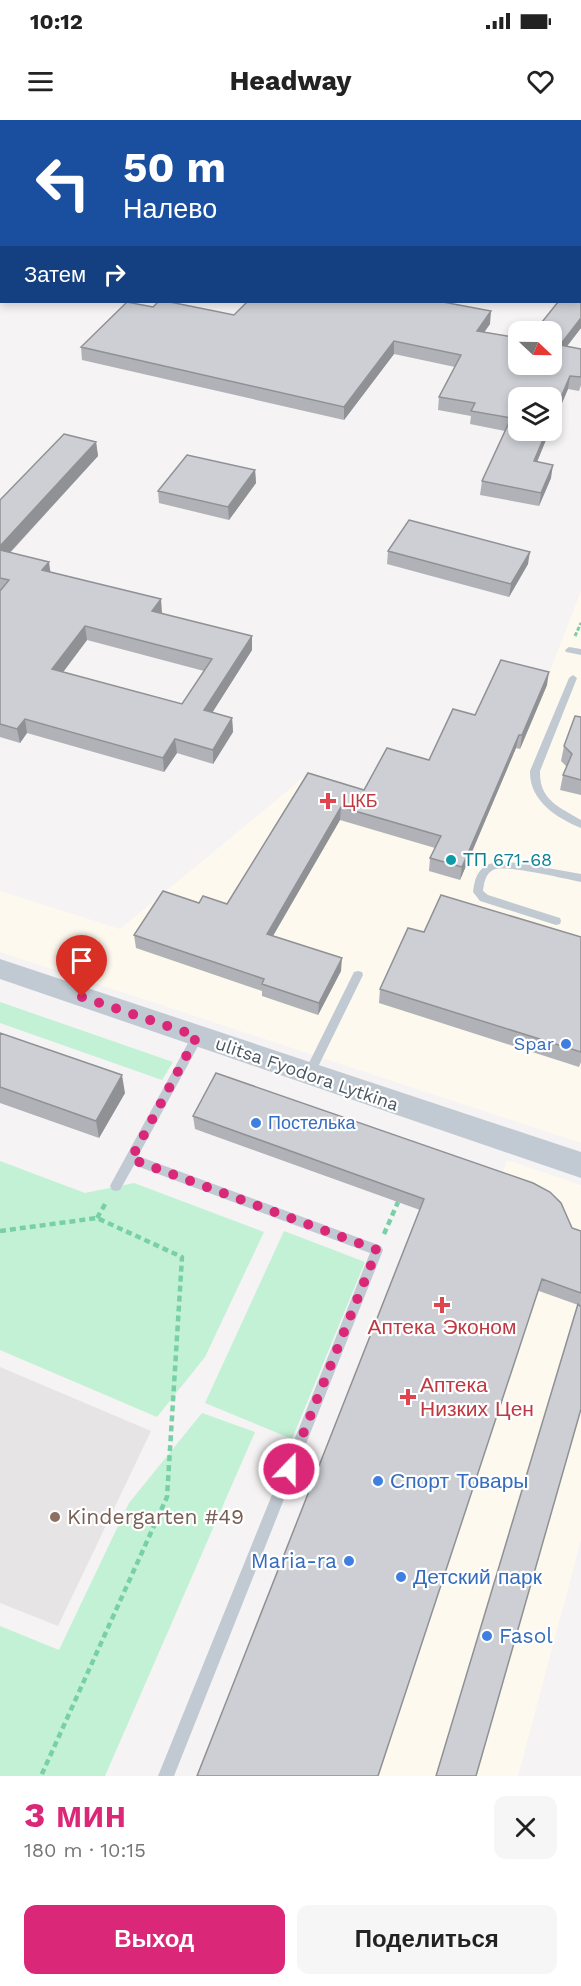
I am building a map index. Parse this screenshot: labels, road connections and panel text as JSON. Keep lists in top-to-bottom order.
{
  "streets": {
    "street": ["ulitsa Fyodora Lytkina"]
  },
  "places": {
    "health": ["ЦКБ", "Аптека Эконом", "Аптека Низких Цен"],
    "other": [
      "ТП 671-68",
      "Spar",
      "Постелька",
      "Спорт Товары",
      "Kindergarten #49",
      "Maria-ra",
      "Детский парк",
      "Fasol"
    ]
  },
  "north": "right",
  "page": {
    "status": "10:12",
    "header": "Headway",
    "turn": ["50 m", "Налево"],
    "then": "Затем",
    "heading": ["3 мин", "180 m · 10:15"],
    "buttons": ["Выход", "Поделиться"]
  }
}
